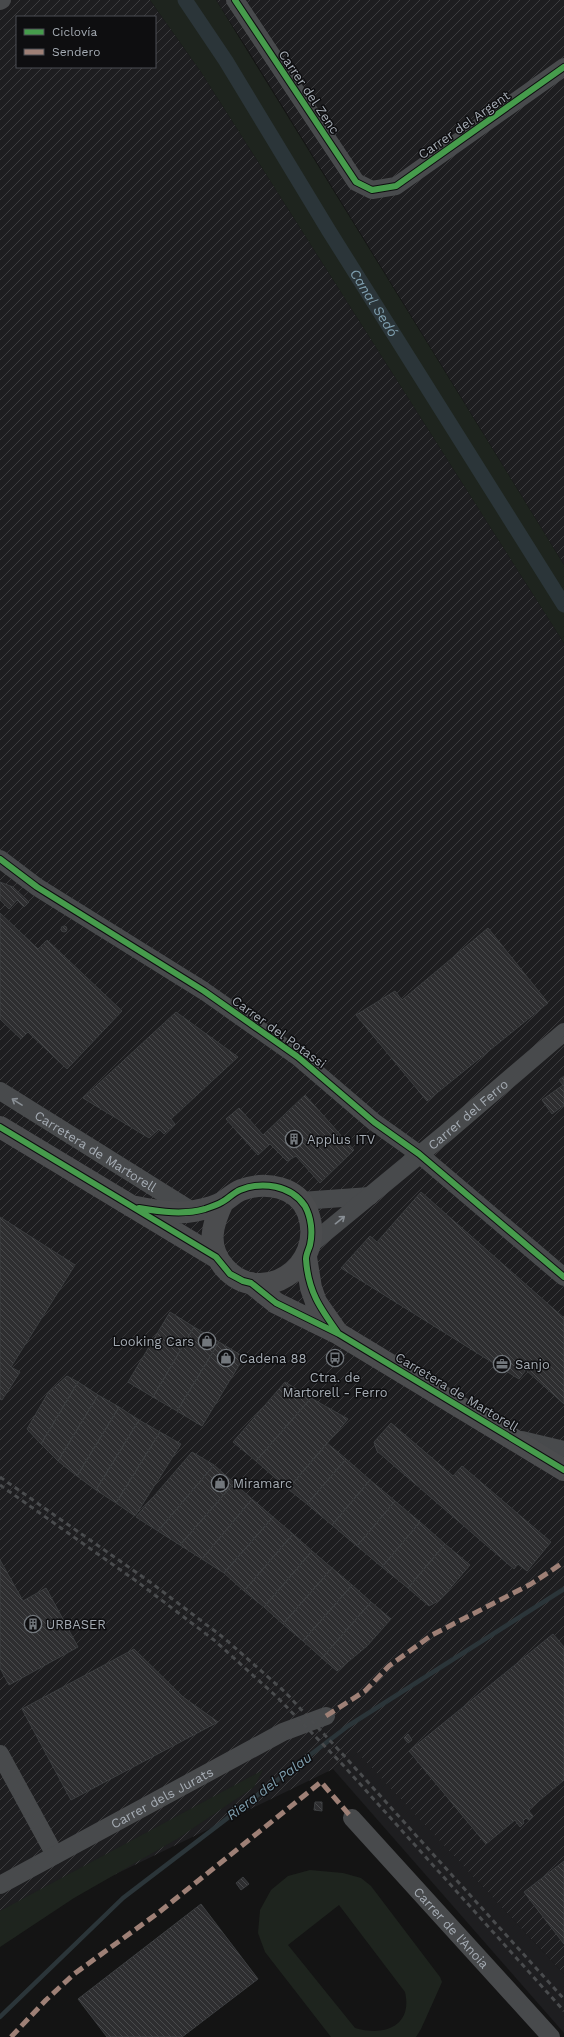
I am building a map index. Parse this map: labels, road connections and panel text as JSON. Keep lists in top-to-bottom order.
{
  "streets": {
    "main road": ["Carretera de Martorell"],
    "street": [
      "Carrer del Zenc",
      "Carrer del Argent",
      "Carrer del Potassi",
      "Carrer del Ferro",
      "Carrer dels Jurats",
      "Carrer de l'Anoia"
    ]
  },
  "crossings": [
    ["Carrer del Zenc", "Carrer del Argent"],
    ["Carrer del Potassi", "Carrer del Ferro"],
    ["Carrer del Ferro", "Carretera de Martorell"]
  ],
  "water": ["Canal Sedó", "Riera del Palau"],
  "places": {
    "building": ["Applus ITV", "URBASER"],
    "shop": ["Looking Cars", "Cadena 88", "Miramarc"],
    "bus stop": ["Ctra. de Martorell - Ferro"],
    "office": ["Sanjo"]
  },
  "legend": ["Ciclovía", "Sendero"]
}
